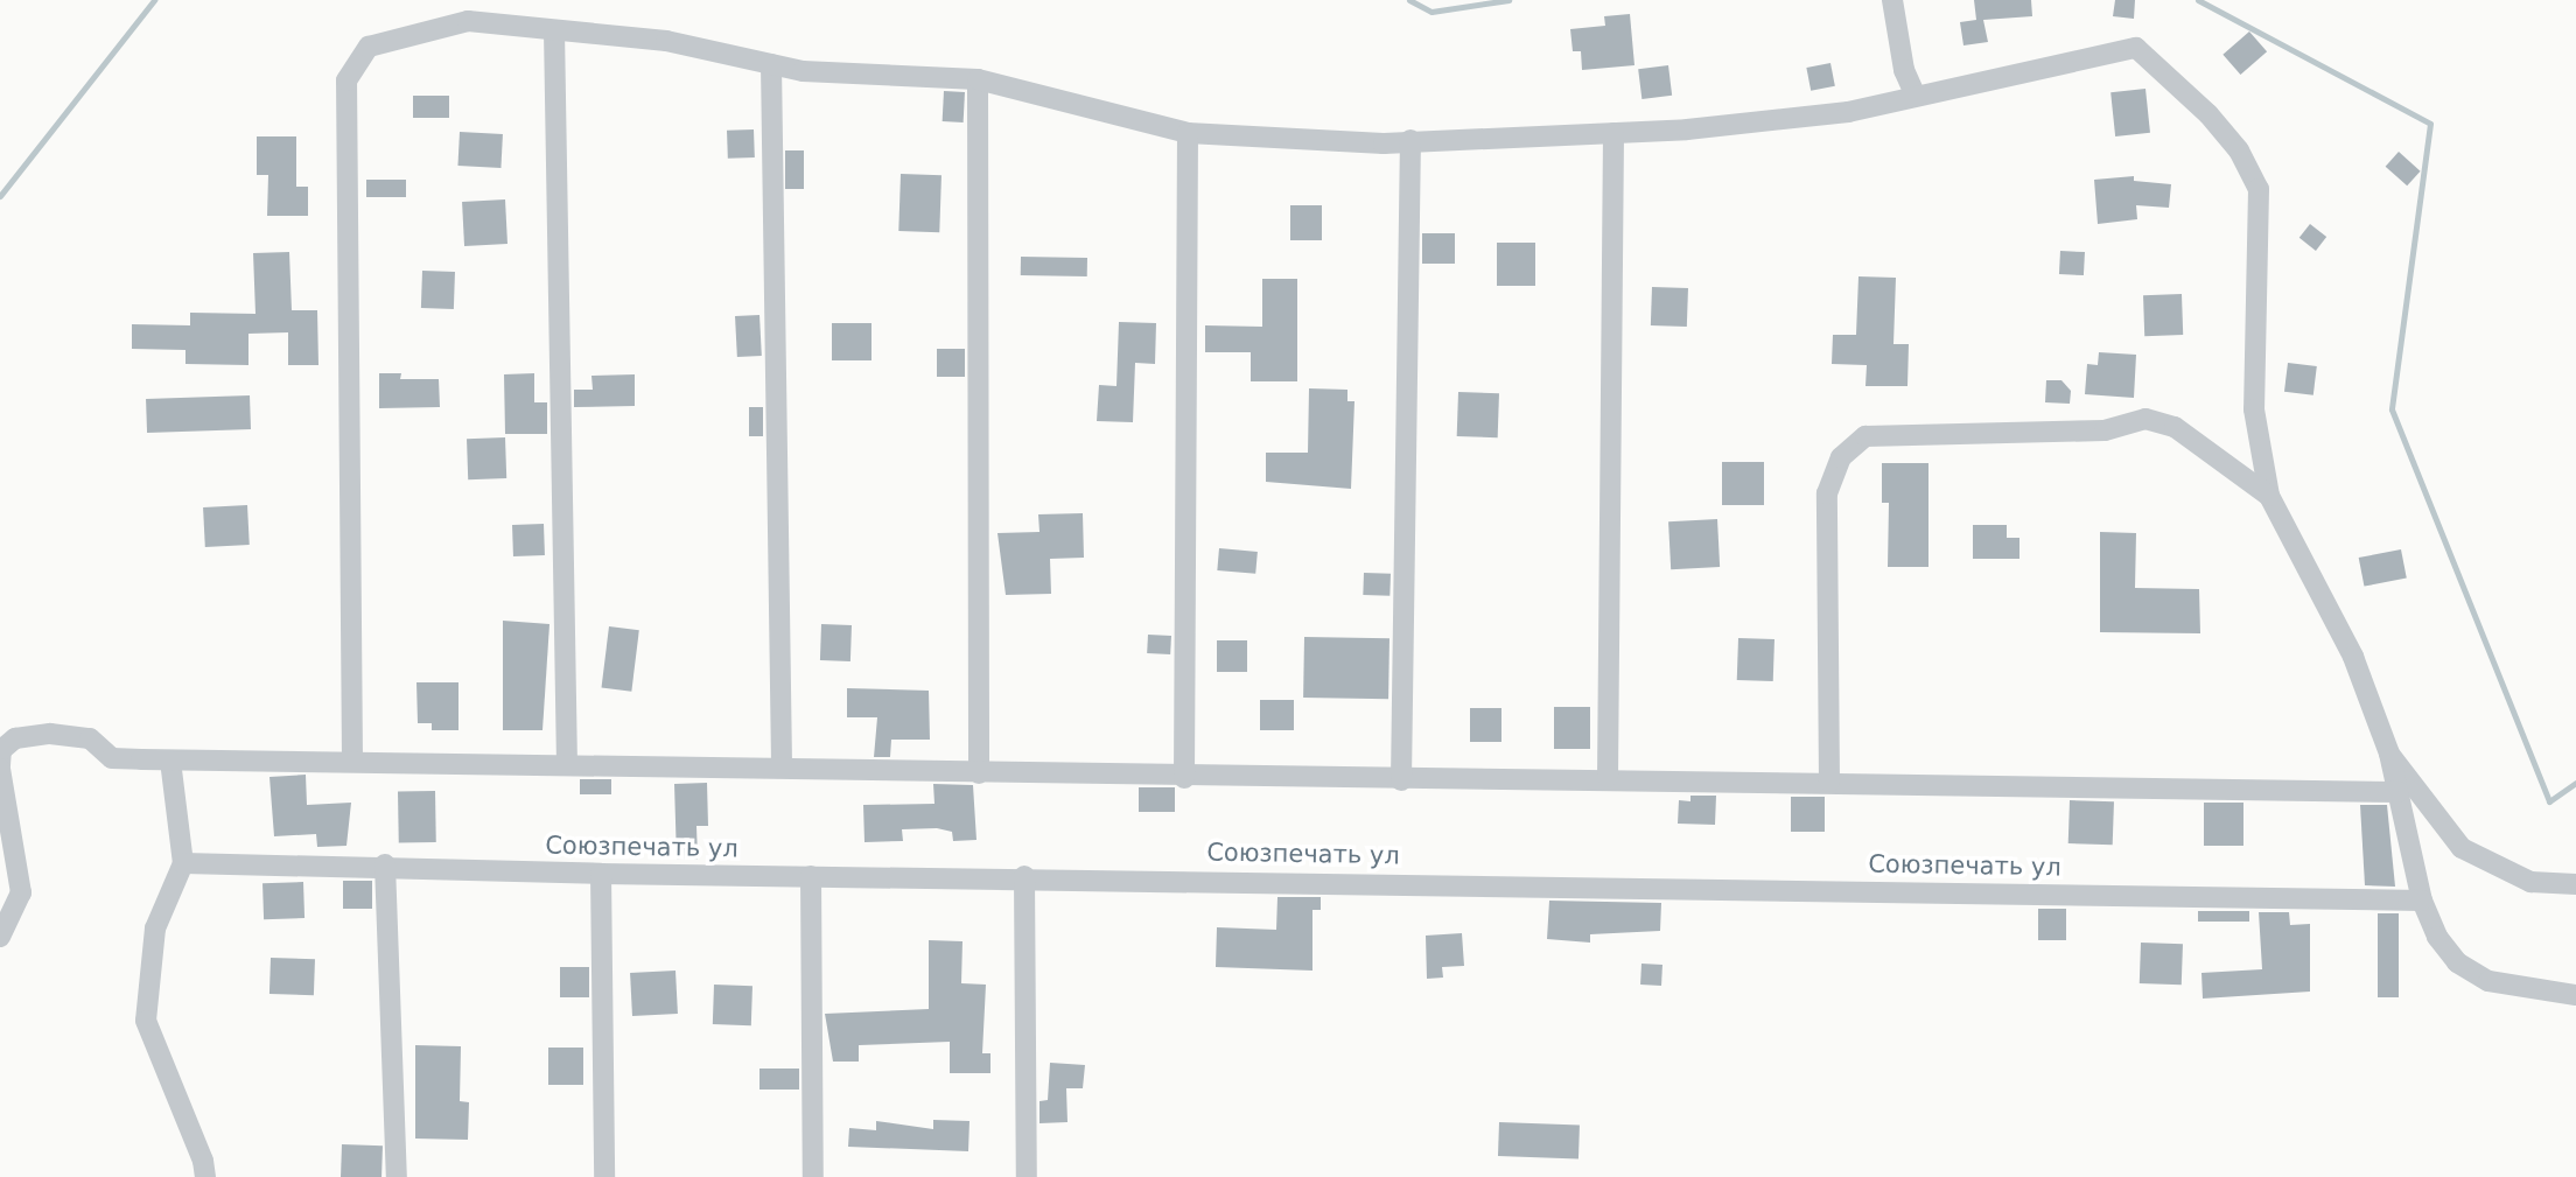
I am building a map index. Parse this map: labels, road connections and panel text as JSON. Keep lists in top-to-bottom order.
{
  "streets": {
    "street": ["Союзпечать ул"]
  }
}
